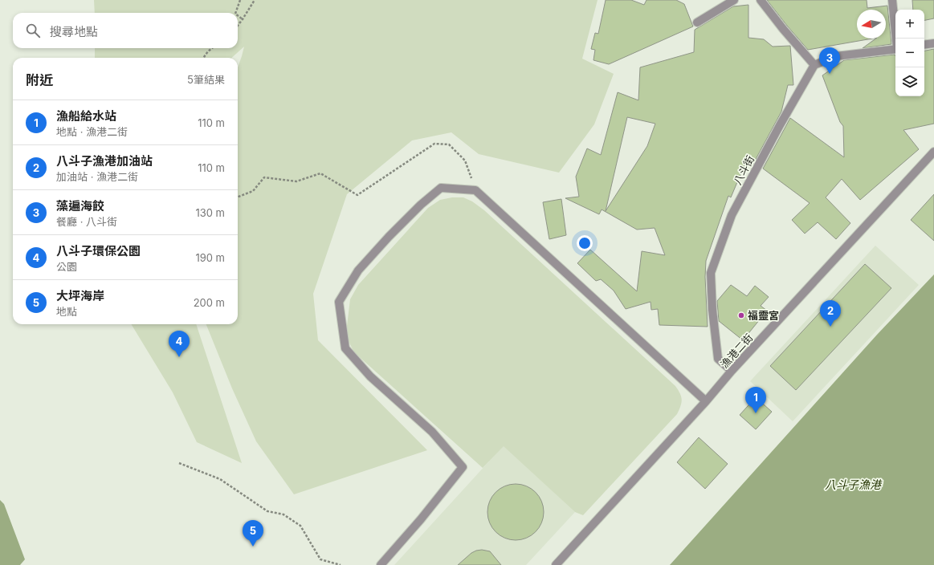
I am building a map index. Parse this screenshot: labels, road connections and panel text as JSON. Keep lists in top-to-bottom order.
{
  "streets": {
    "street": ["八斗街", "漁港二街"]
  },
  "crossings": [
    ["八斗街", "漁港二街"]
  ],
  "water": ["八斗子漁港"],
  "places": ["福靈宮"],
  "north": "left",
  "page": {
    "map_buttons": ["+", "−"],
    "search": "搜尋地點",
    "pins": [
      "3",
      "2",
      "4",
      "1",
      "5"
    ],
    "heading": ["附近", "5筆結果"],
    "list": [
      {
        "mark": "1",
        "name": "漁船給水站",
        "note": "地點 · 漁港二街",
        "value": "110 m"
      },
      {
        "mark": "2",
        "name": "八斗子漁港加油站",
        "note": "加油站 · 漁港二街",
        "value": "110 m"
      },
      {
        "mark": "3",
        "name": "藻遍海餃",
        "note": "餐廳 · 八斗街",
        "value": "130 m"
      },
      {
        "mark": "4",
        "name": "八斗子環保公園",
        "note": "公園",
        "value": "190 m"
      },
      {
        "mark": "5",
        "name": "大坪海岸",
        "note": "地點",
        "value": "200 m"
      }
    ]
  }
}
